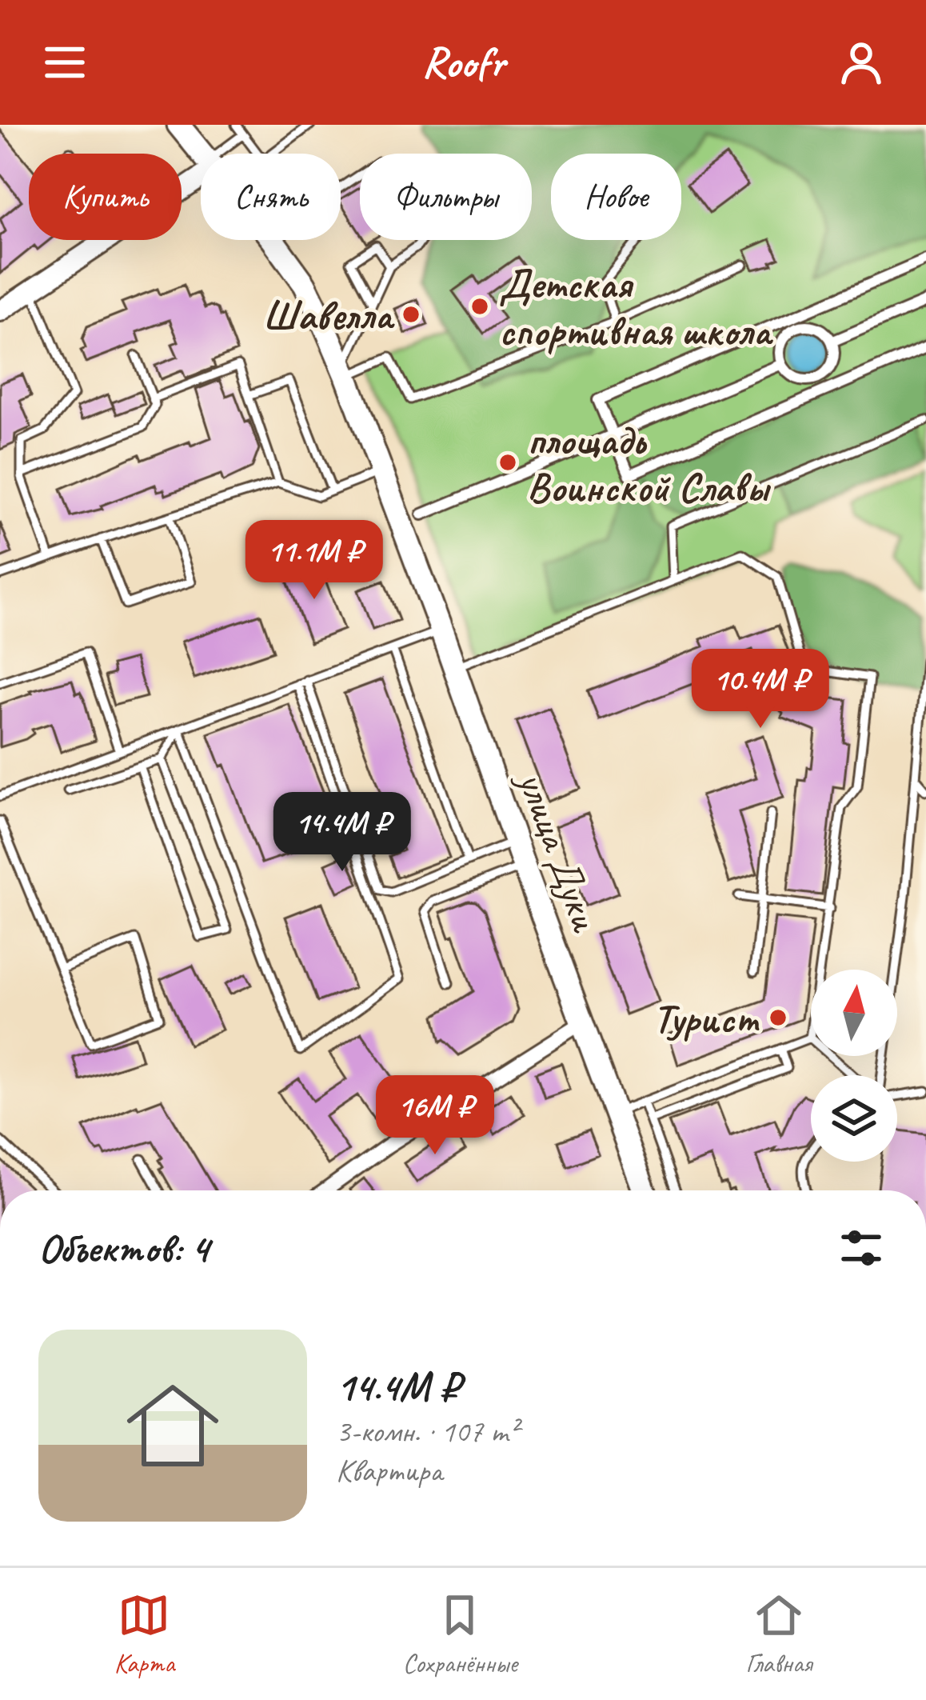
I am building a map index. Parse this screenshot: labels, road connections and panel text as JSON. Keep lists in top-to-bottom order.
{
  "streets": {
    "main road": ["улица Дуки"]
  },
  "places": [
    "Детская спортивная школа",
    "Шавелла",
    "площадь Воинской Славы",
    "Турист"
  ],
  "north": "top",
  "page": {
    "header": "Roofr",
    "chip": [
      "Купить",
      "Снять",
      "Фильтры",
      "Новое"
    ],
    "price": [
      "11.1M ₽",
      "10.4M ₽",
      "14.4M ₽",
      "16M ₽"
    ],
    "heading": "Объектов: 4",
    "list": [
      {
        "name": "14.4M ₽",
        "note": "3-комн. · 107 m² · Квартира"
      }
    ],
    "tabs": ["Карта", "Сохранённые", "Главная"]
  }
}
